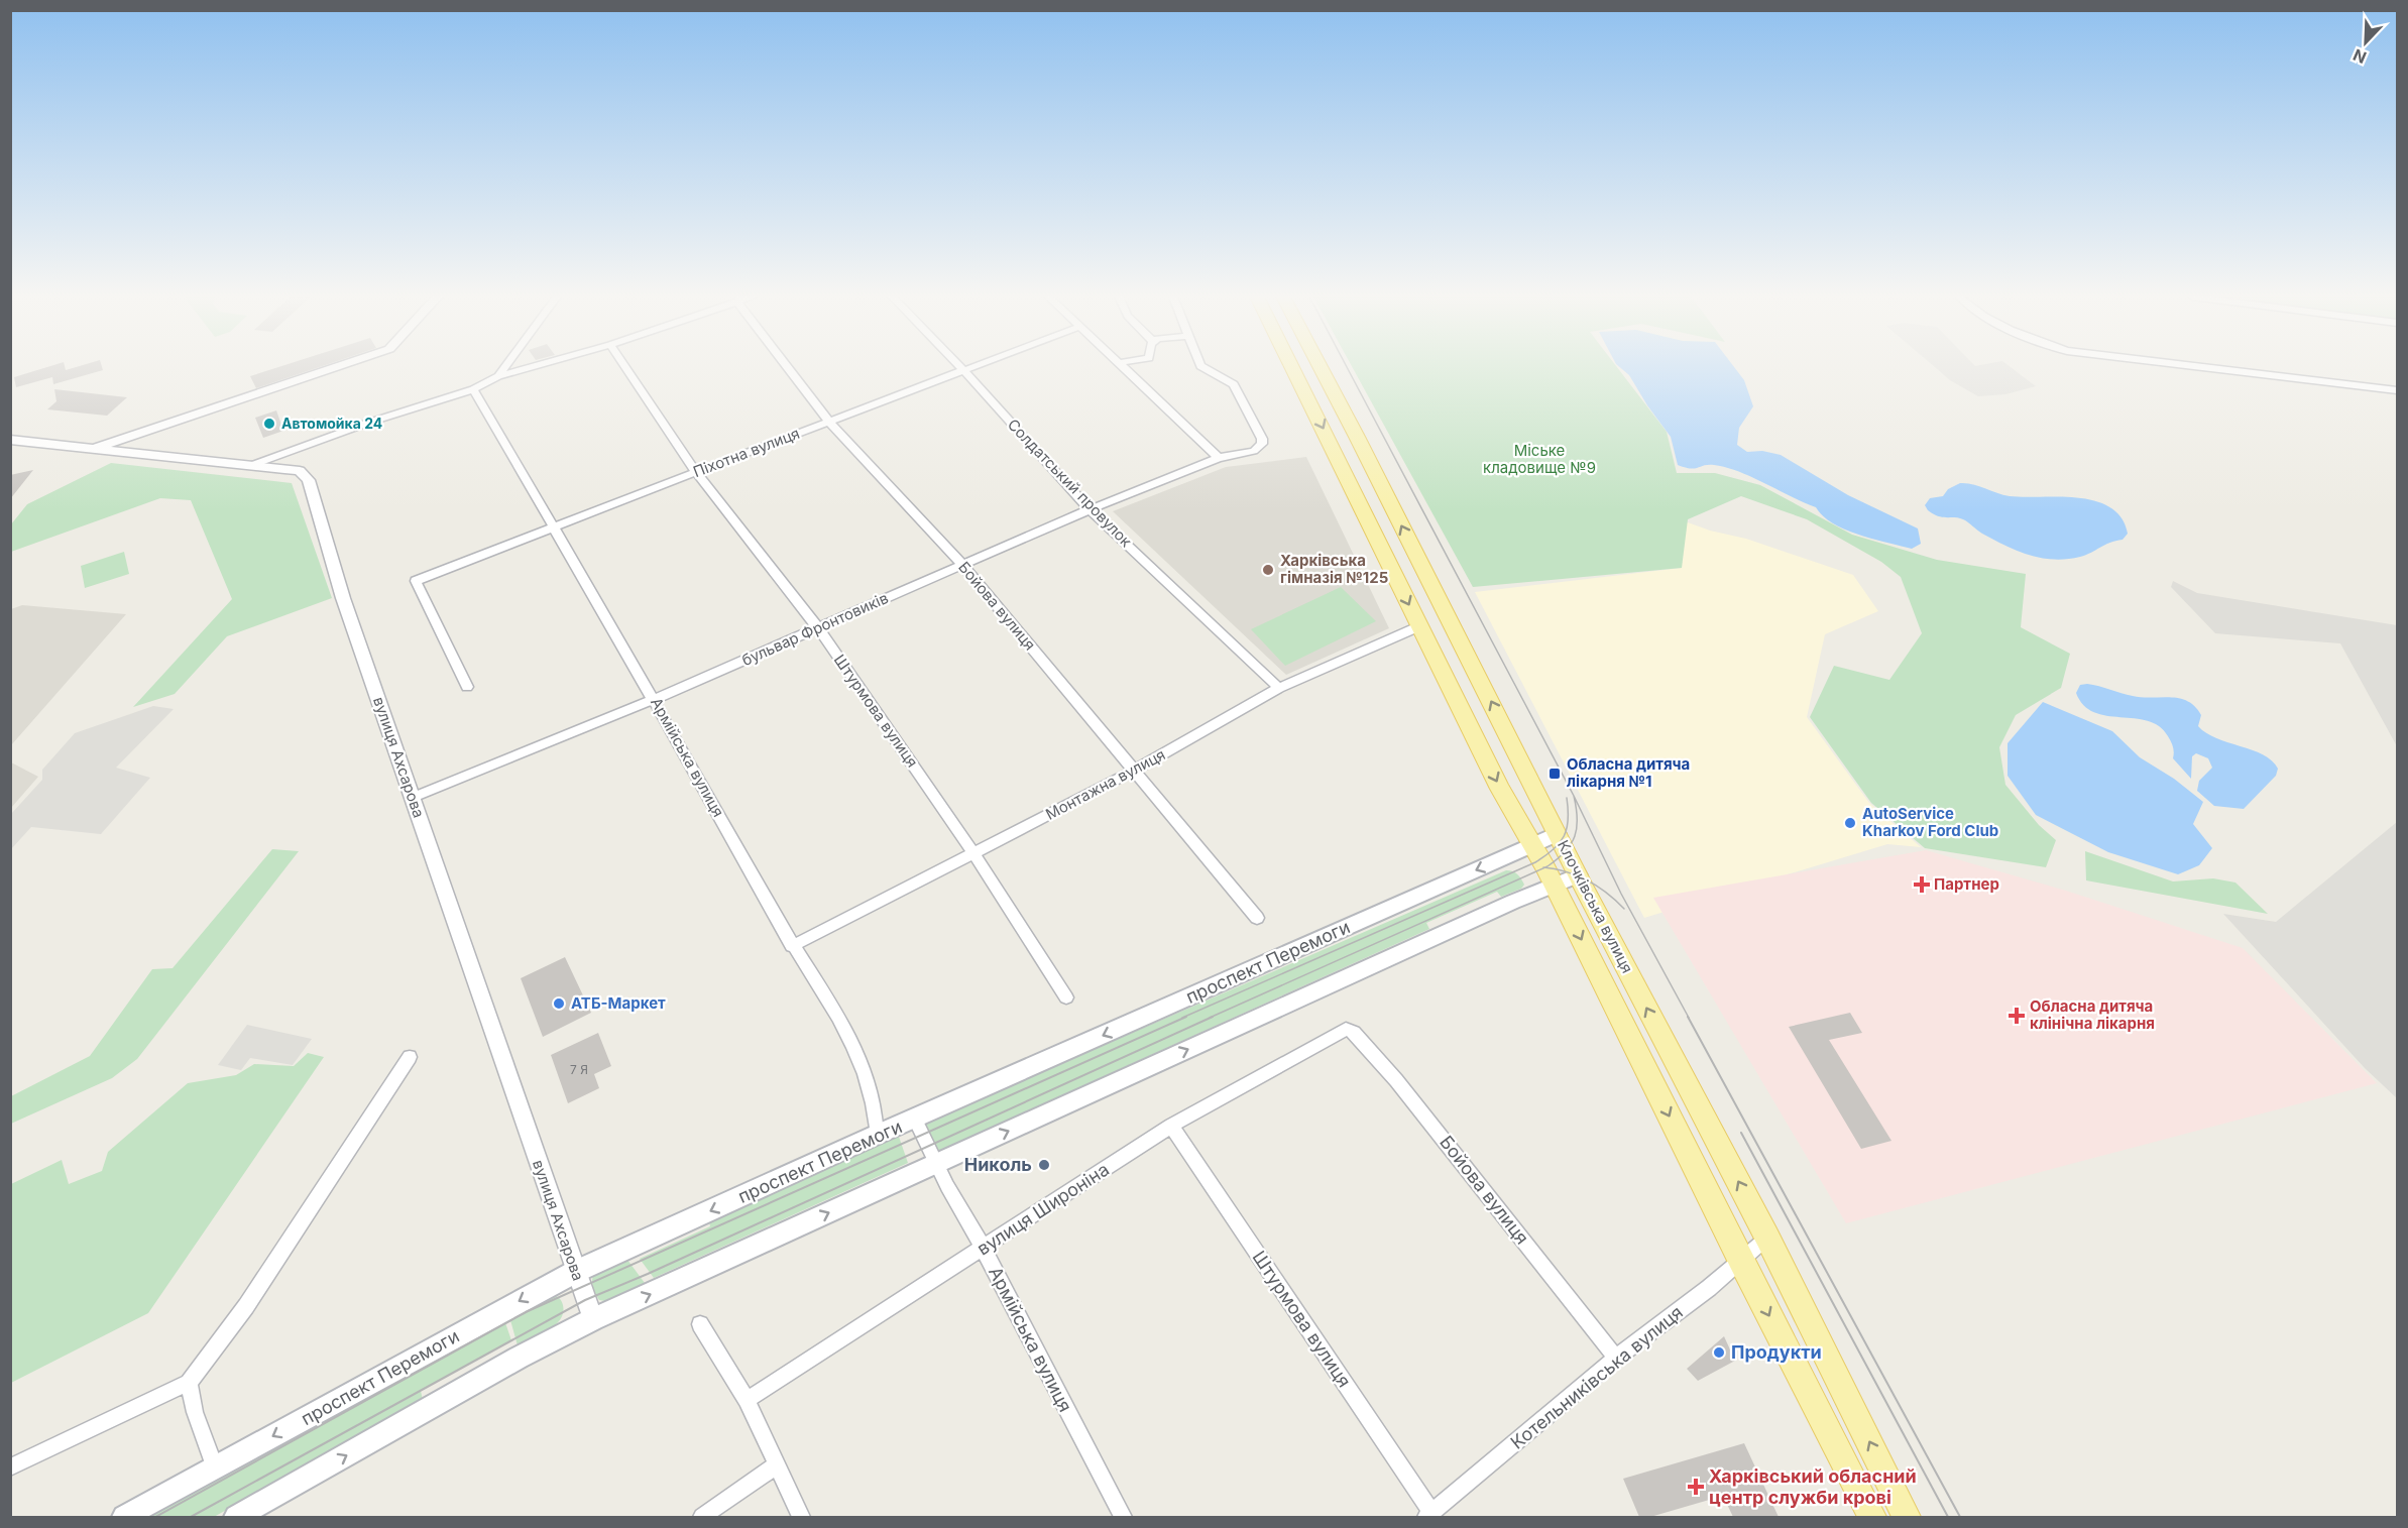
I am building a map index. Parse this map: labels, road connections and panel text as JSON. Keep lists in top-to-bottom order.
{
  "streets": {
    "main road": ["Клочківська вулиця", "проспект Перемоги"],
    "street": [
      "Піхотна вулиця",
      "Солдатський провулок",
      "Бойова вулиця",
      "бульвар Фронтовиків",
      "Штурмова вулиця",
      "вулиця Ахсарова",
      "Армійська вулиця",
      "Монтажна вулиця",
      "вулиця Широніна",
      "Котельниківська вулиця"
    ]
  },
  "crossings": [
    ["Піхотна вулиця", "Солдатський провулок"],
    ["Піхотна вулиця", "Бойова вулиця"],
    ["Піхотна вулиця", "Штурмова вулиця"],
    ["Піхотна вулиця", "Армійська вулиця"],
    ["Солдатський провулок", "бульвар Фронтовиків"],
    ["Солдатський провулок", "Монтажна вулиця"],
    ["Бойова вулиця", "бульвар Фронтовиків"],
    ["Бойова вулиця", "Монтажна вулиця"],
    ["Бойова вулиця", "вулиця Широніна"],
    ["Бойова вулиця", "Котельниківська вулиця"],
    ["бульвар Фронтовиків", "Штурмова вулиця"],
    ["бульвар Фронтовиків", "вулиця Ахсарова"],
    ["бульвар Фронтовиків", "Армійська вулиця"],
    ["Штурмова вулиця", "Монтажна вулиця"],
    ["Штурмова вулиця", "вулиця Широніна"],
    ["Штурмова вулиця", "Котельниківська вулиця"],
    ["вулиця Ахсарова", "проспект Перемоги"],
    ["Армійська вулиця", "Монтажна вулиця"],
    ["Армійська вулиця", "проспект Перемоги"],
    ["Армійська вулиця", "вулиця Широніна"],
    ["Монтажна вулиця", "Клочківська вулиця"],
    ["Клочківська вулиця", "проспект Перемоги"],
    ["Клочківська вулиця", "Котельниківська вулиця"]
  ],
  "parks": ["Міське кладовище №9"],
  "places": {
    "other": [
      "Автомойка 24",
      "Харківська гімназія №125",
      "AutoService Kharkov Ford Club",
      "АТБ-Маркет",
      "Николь",
      "Продукти"
    ],
    "transit": ["Обласна дитяча лікарня №1"],
    "health": ["Партнер", "Обласна дитяча клінічна лікарня", "Харківський обласний центр служби крові"]
  },
  "house_numbers": ["7 Я"],
  "north": "bottom left"
}
